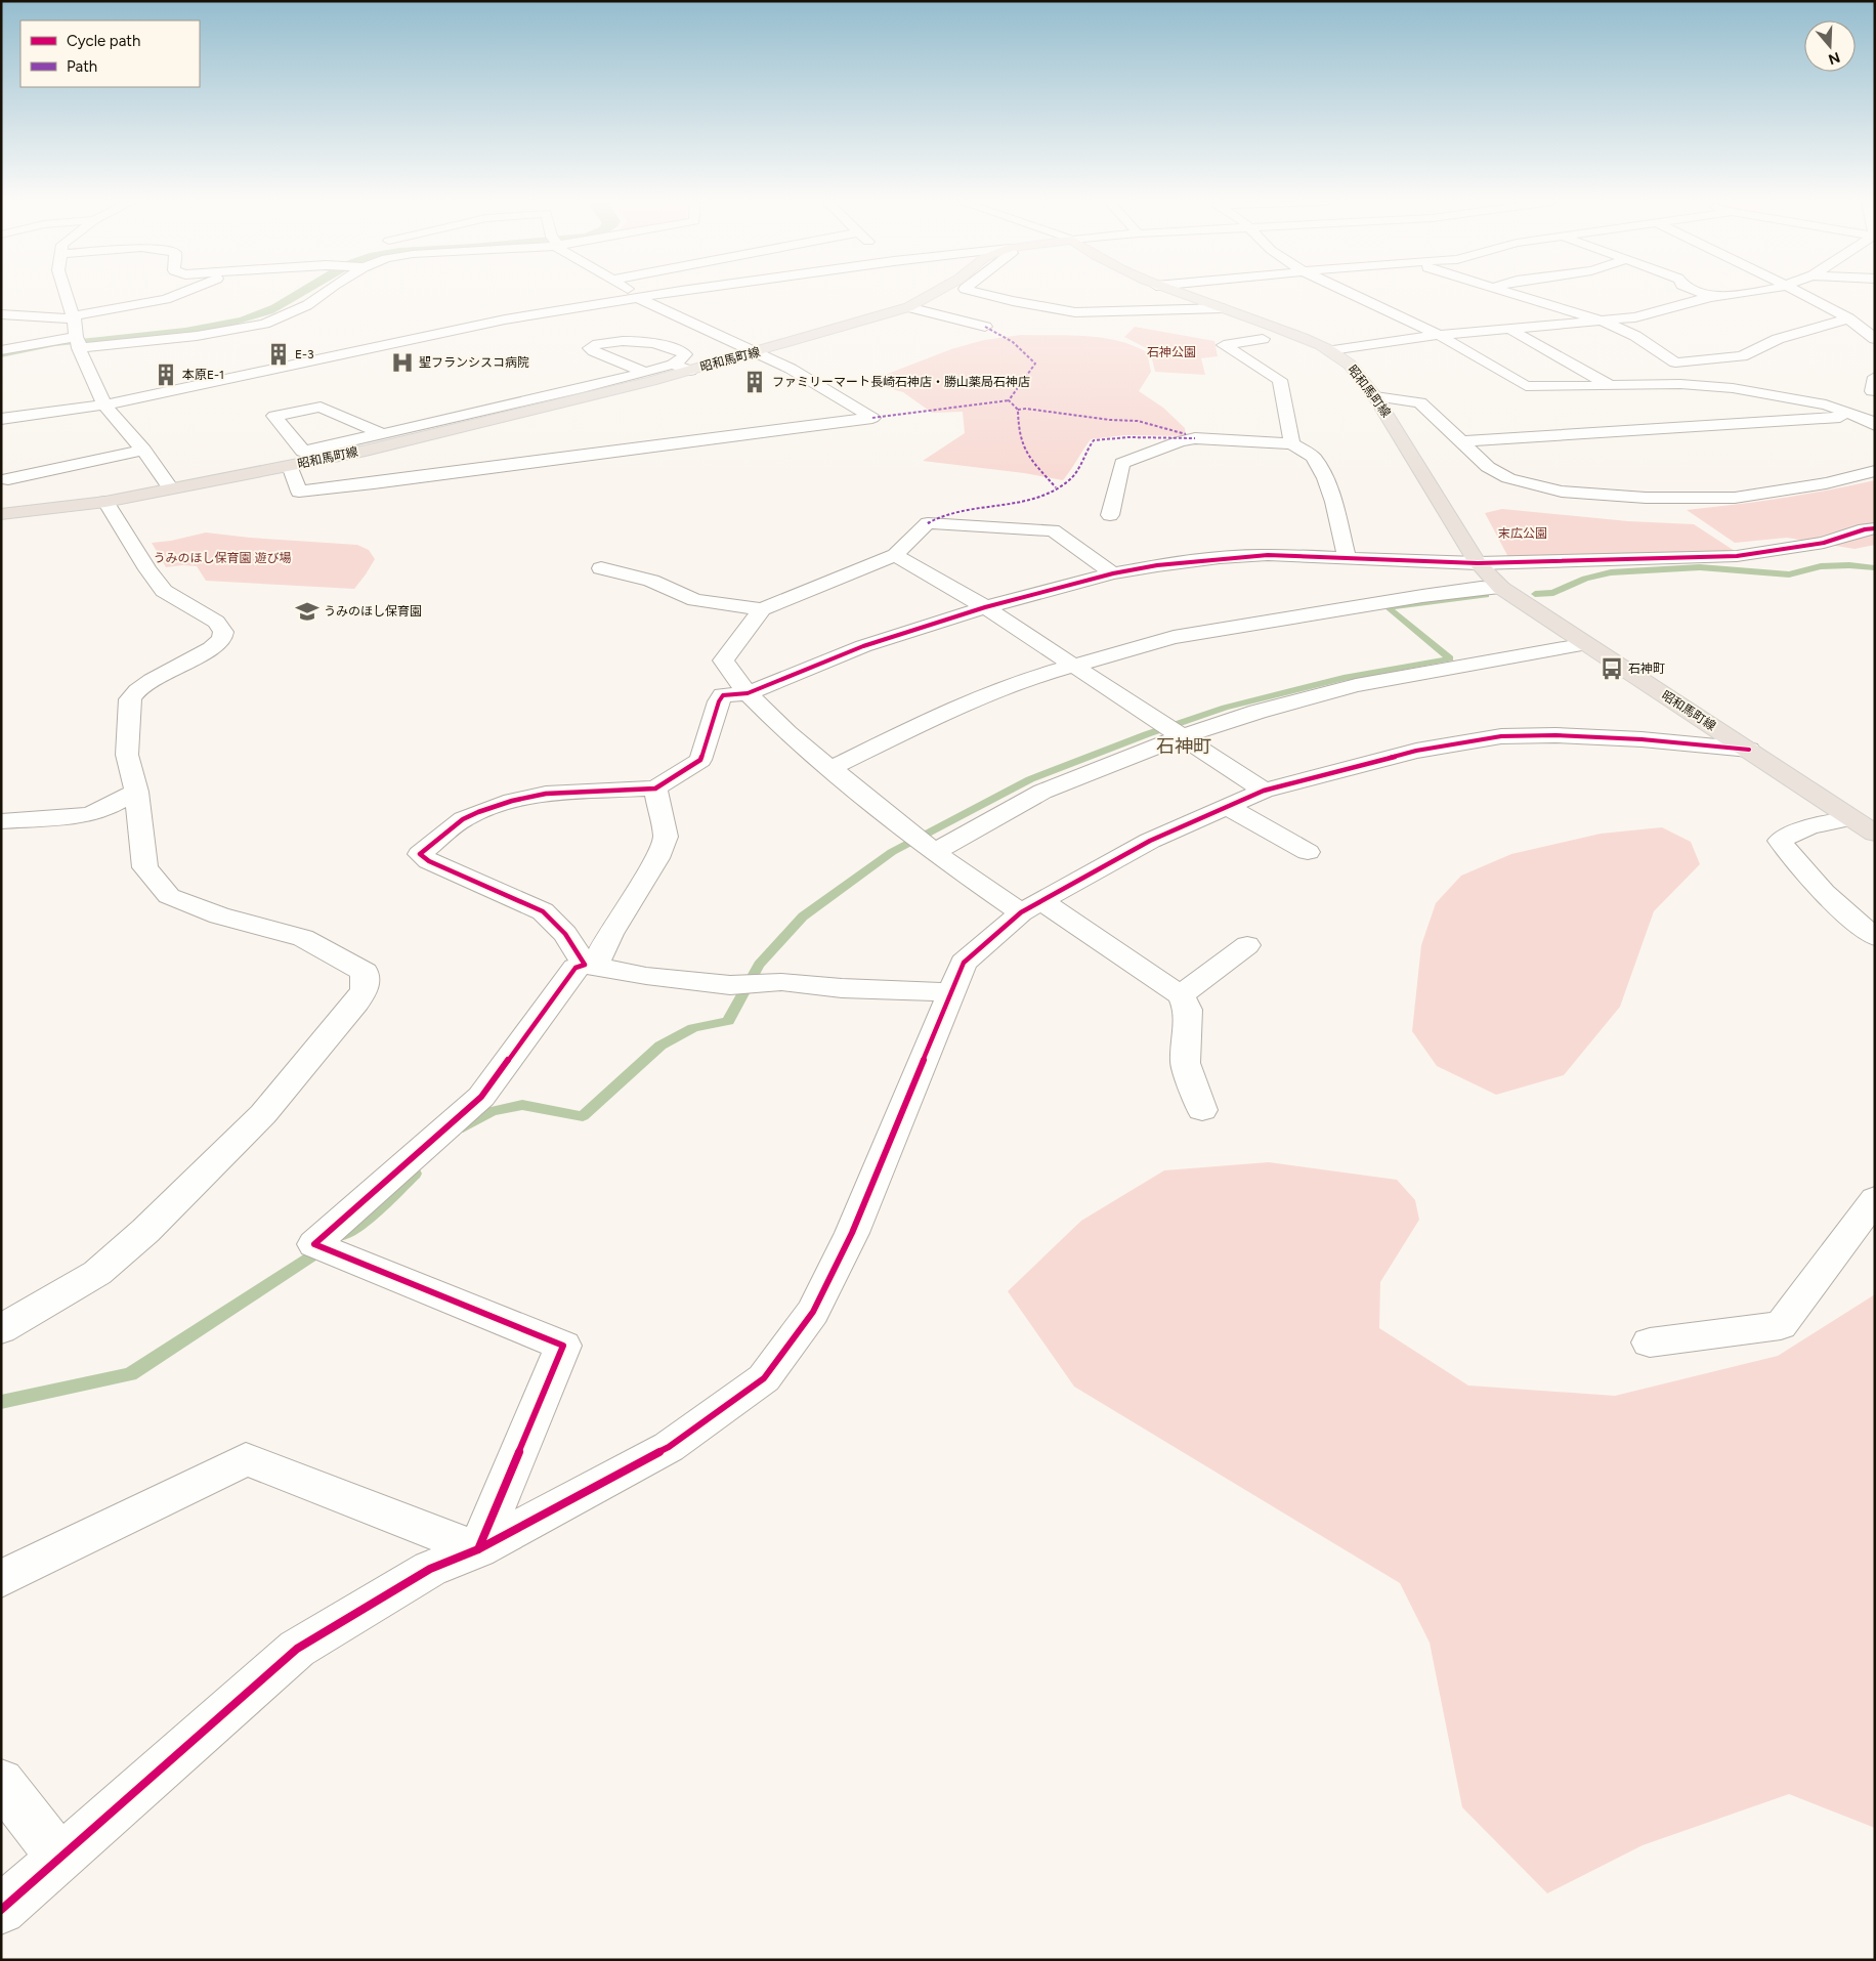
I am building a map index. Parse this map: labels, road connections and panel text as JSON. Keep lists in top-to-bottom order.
{
  "streets": {
    "main road": ["昭和馬町線"]
  },
  "districts": ["石神町"],
  "parks": ["石神公園", "末広公園", "うみのほし保育園 遊び場"],
  "places": {
    "building": ["E-3", "本原E-1", "ファミリーマート長崎石神店・勝山薬局石神店"],
    "hospital": ["聖フランシスコ病院"],
    "school or university": ["うみのほし保育園"],
    "bus stop": ["石神町"]
  },
  "legend": ["Cycle path", "Path"],
  "north": "bottom"
}
